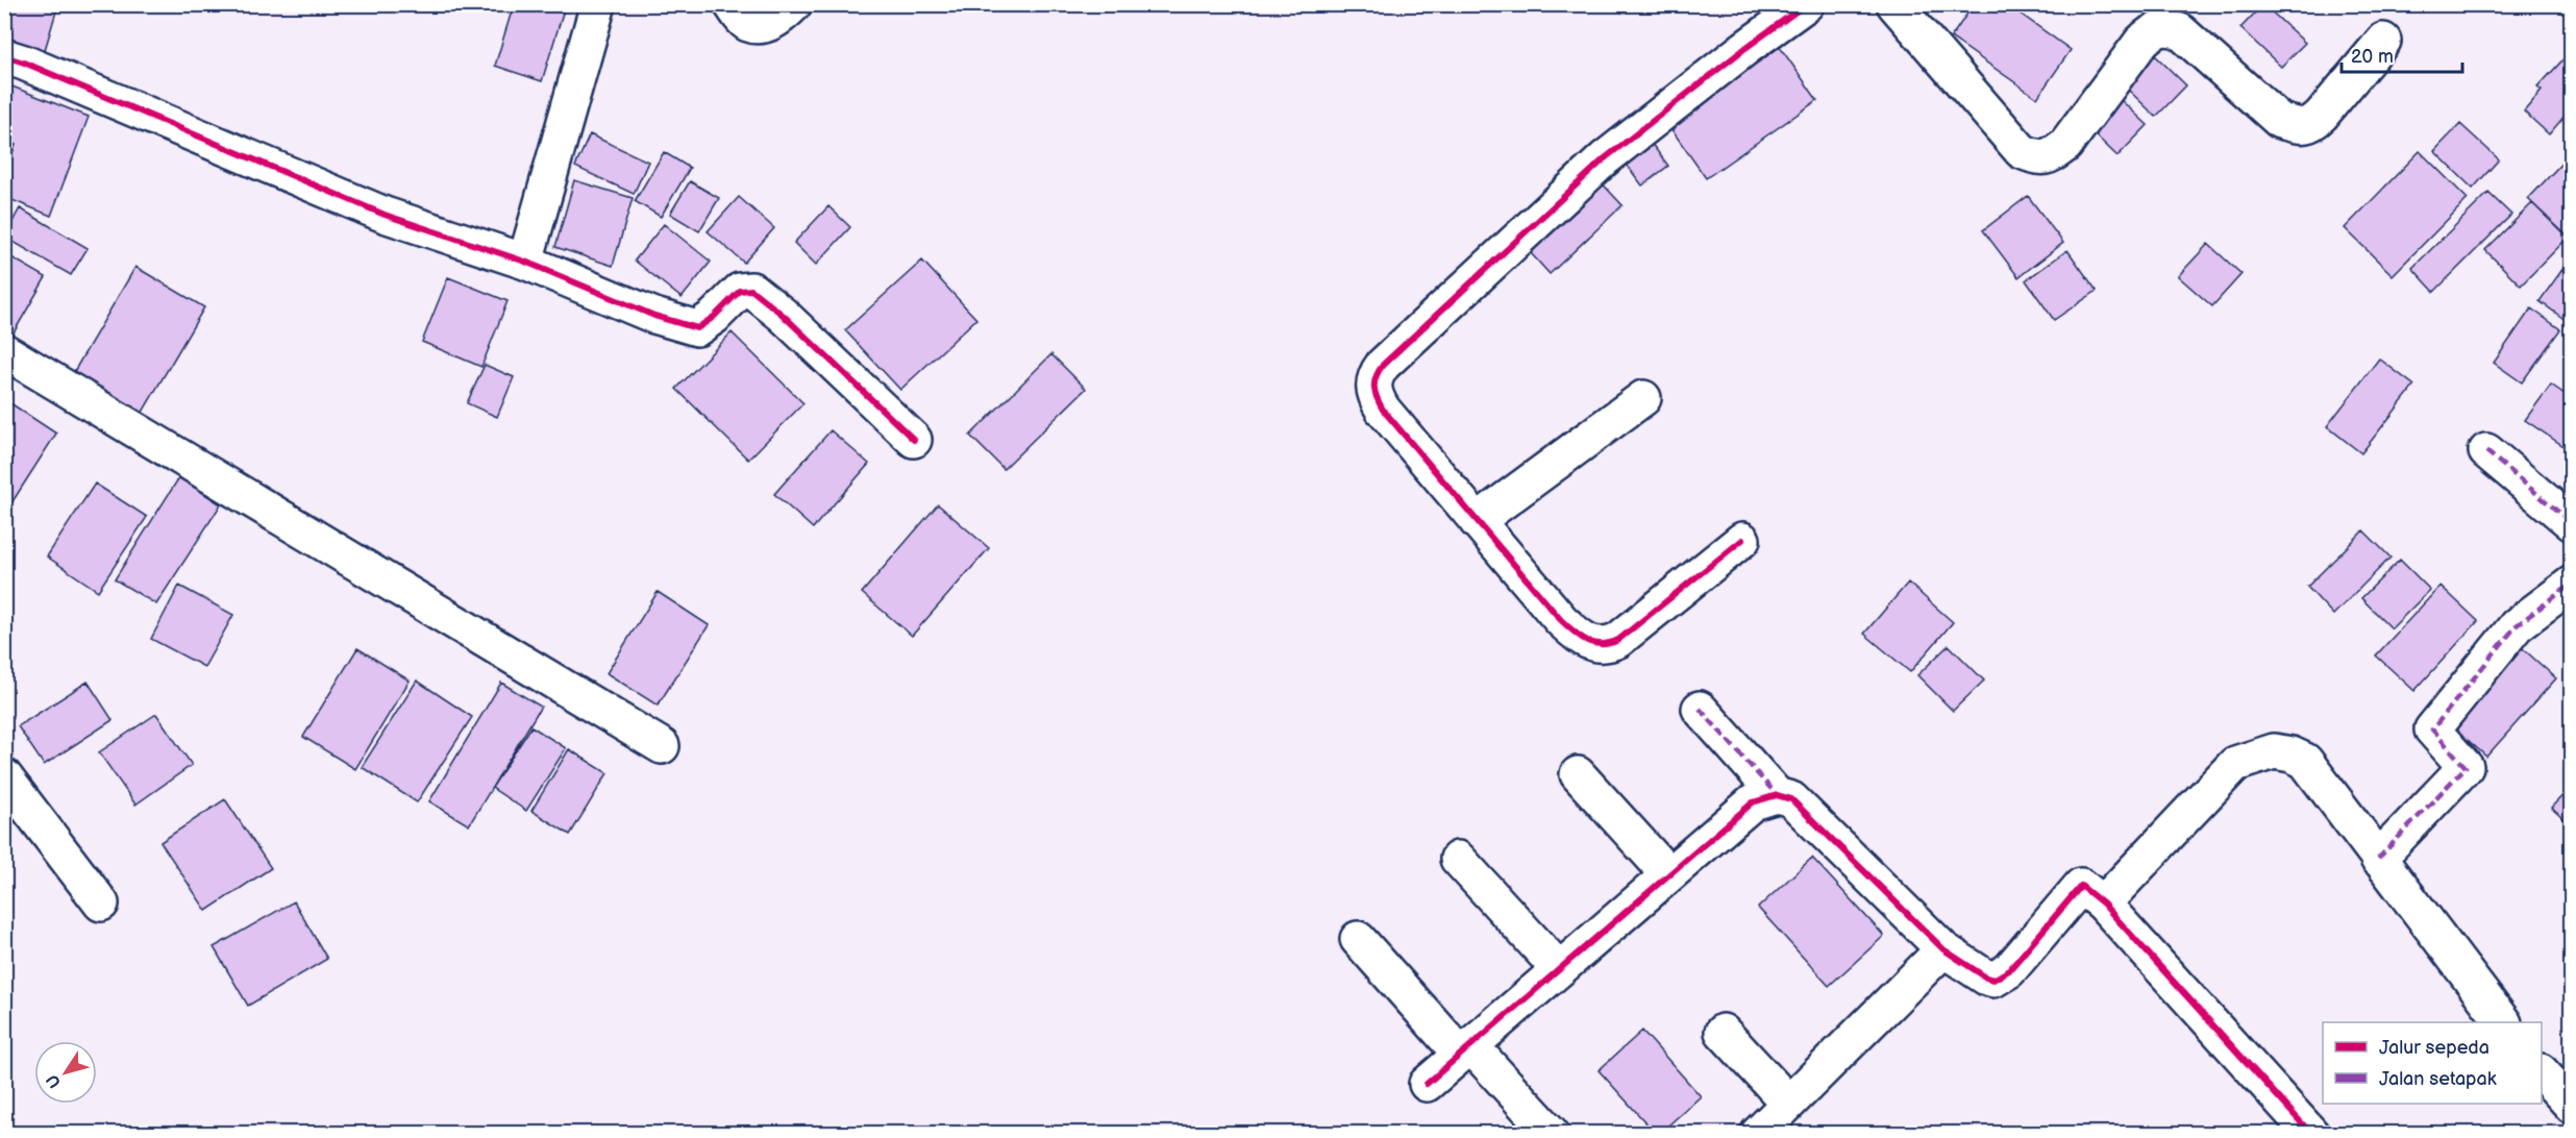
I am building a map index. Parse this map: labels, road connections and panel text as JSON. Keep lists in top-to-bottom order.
{
  "legend": ["Jalur sepeda", "Jalan setapak"],
  "scale_bar": "20 m",
  "north": "bottom left"
}
